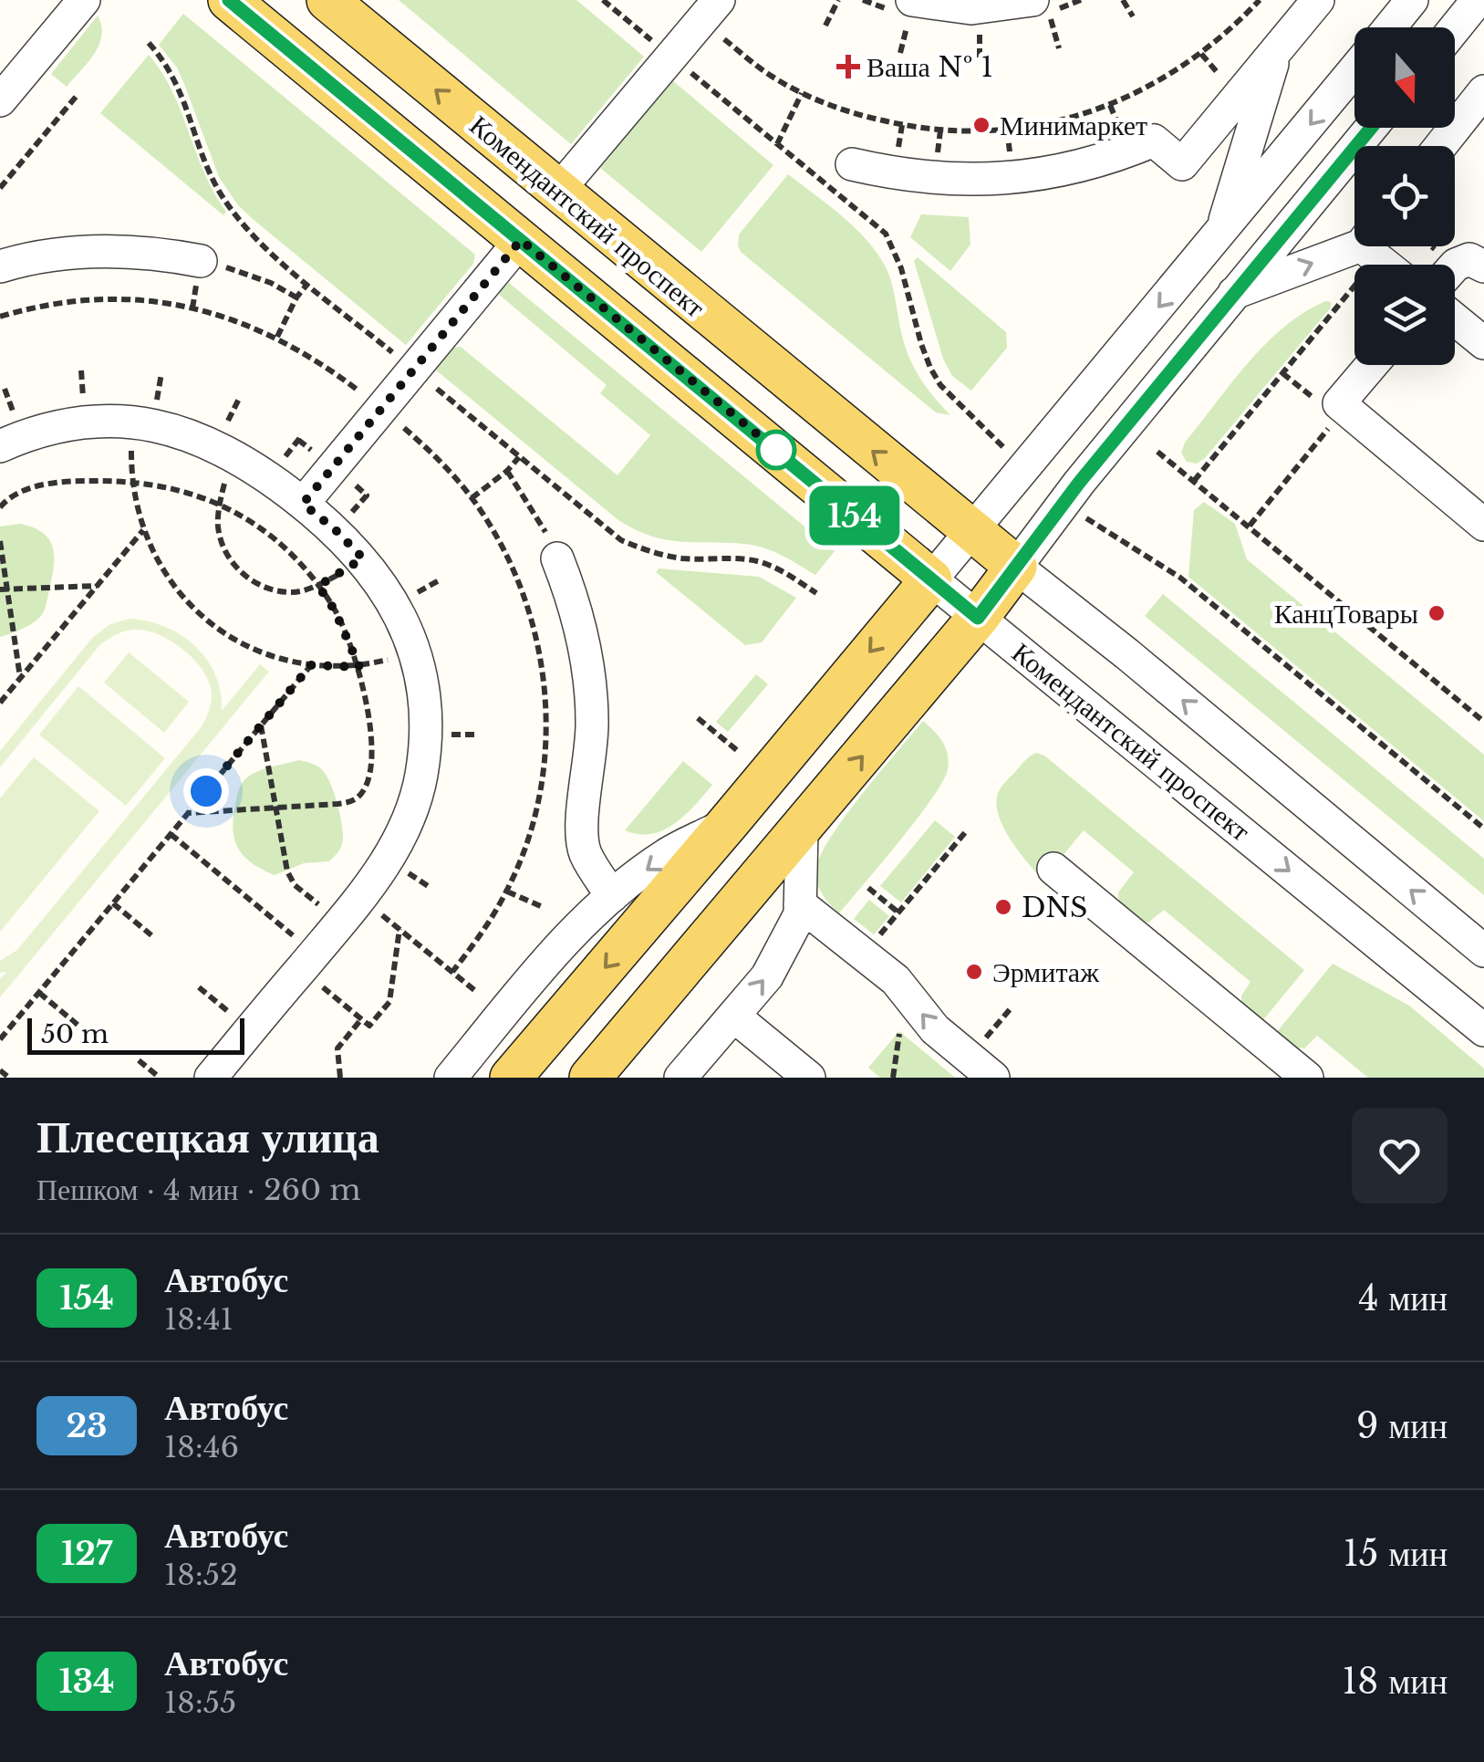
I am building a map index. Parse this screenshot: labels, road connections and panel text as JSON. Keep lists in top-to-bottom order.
{
  "streets": {
    "main road": ["Комендантский проспект"]
  },
  "places": {
    "health": ["Ваша № 1"],
    "other": [
      "Минимаркет",
      "КанцТовары",
      "DNS",
      "Эрмитаж"
    ]
  },
  "lines": ["bus line 154"],
  "scale_bar": "50 m",
  "north": "bottom",
  "page": {
    "on_map": "154",
    "scale": "50 m",
    "heading": ["Плесецкая улица", "Пешком · 4 мин · 260 m"],
    "list": [
      {
        "mark": "154",
        "name": "Автобус",
        "note": "18:41",
        "value": "4 мин"
      },
      {
        "mark": "23",
        "name": "Автобус",
        "note": "18:46",
        "value": "9 мин"
      },
      {
        "mark": "127",
        "name": "Автобус",
        "note": "18:52",
        "value": "15 мин"
      },
      {
        "mark": "134",
        "name": "Автобус",
        "note": "18:55",
        "value": "18 мин"
      }
    ]
  }
}
